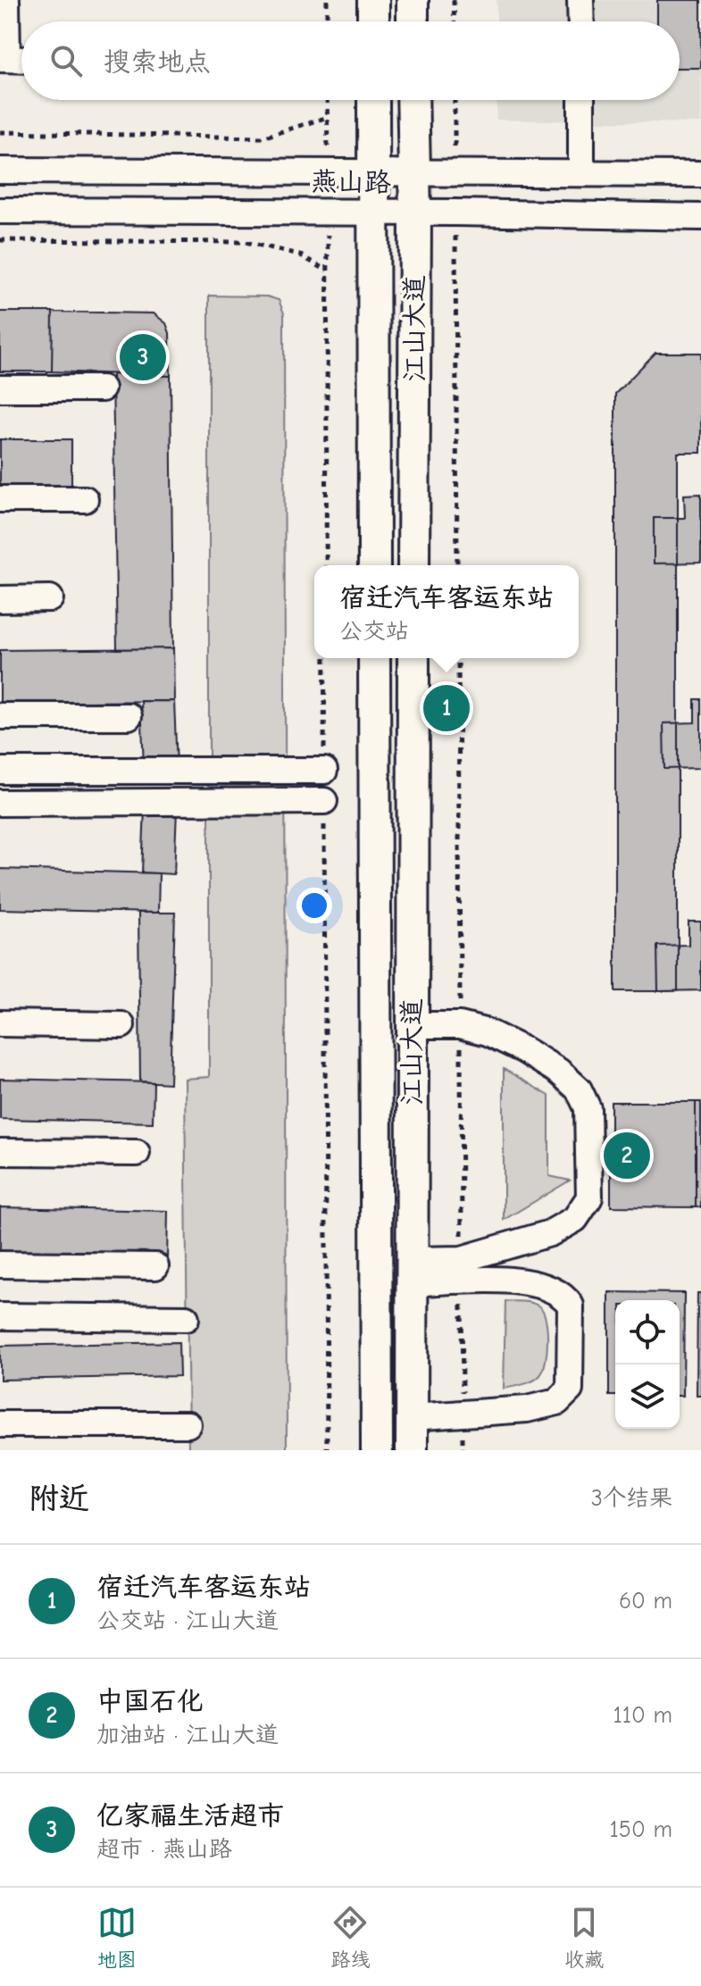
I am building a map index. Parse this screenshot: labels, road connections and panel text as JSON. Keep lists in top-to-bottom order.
{
  "streets": {
    "main road": ["江山大道"],
    "street": ["燕山路"]
  },
  "crossings": [
    ["燕山路", "江山大道"]
  ],
  "page": {
    "search": "搜索地点",
    "pins": ["3", "1", "2"],
    "popup": ["宿迁汽车客运东站", "公交站"],
    "heading": ["附近", "3个结果"],
    "list": [
      {
        "mark": "1",
        "name": "宿迁汽车客运东站",
        "note": "公交站 · 江山大道",
        "value": "60 m"
      },
      {
        "mark": "2",
        "name": "中国石化",
        "note": "加油站 · 江山大道",
        "value": "110 m"
      },
      {
        "mark": "3",
        "name": "亿家福生活超市",
        "note": "超市 · 燕山路",
        "value": "150 m"
      }
    ],
    "nav": ["地图", "路线", "收藏"]
  }
}
